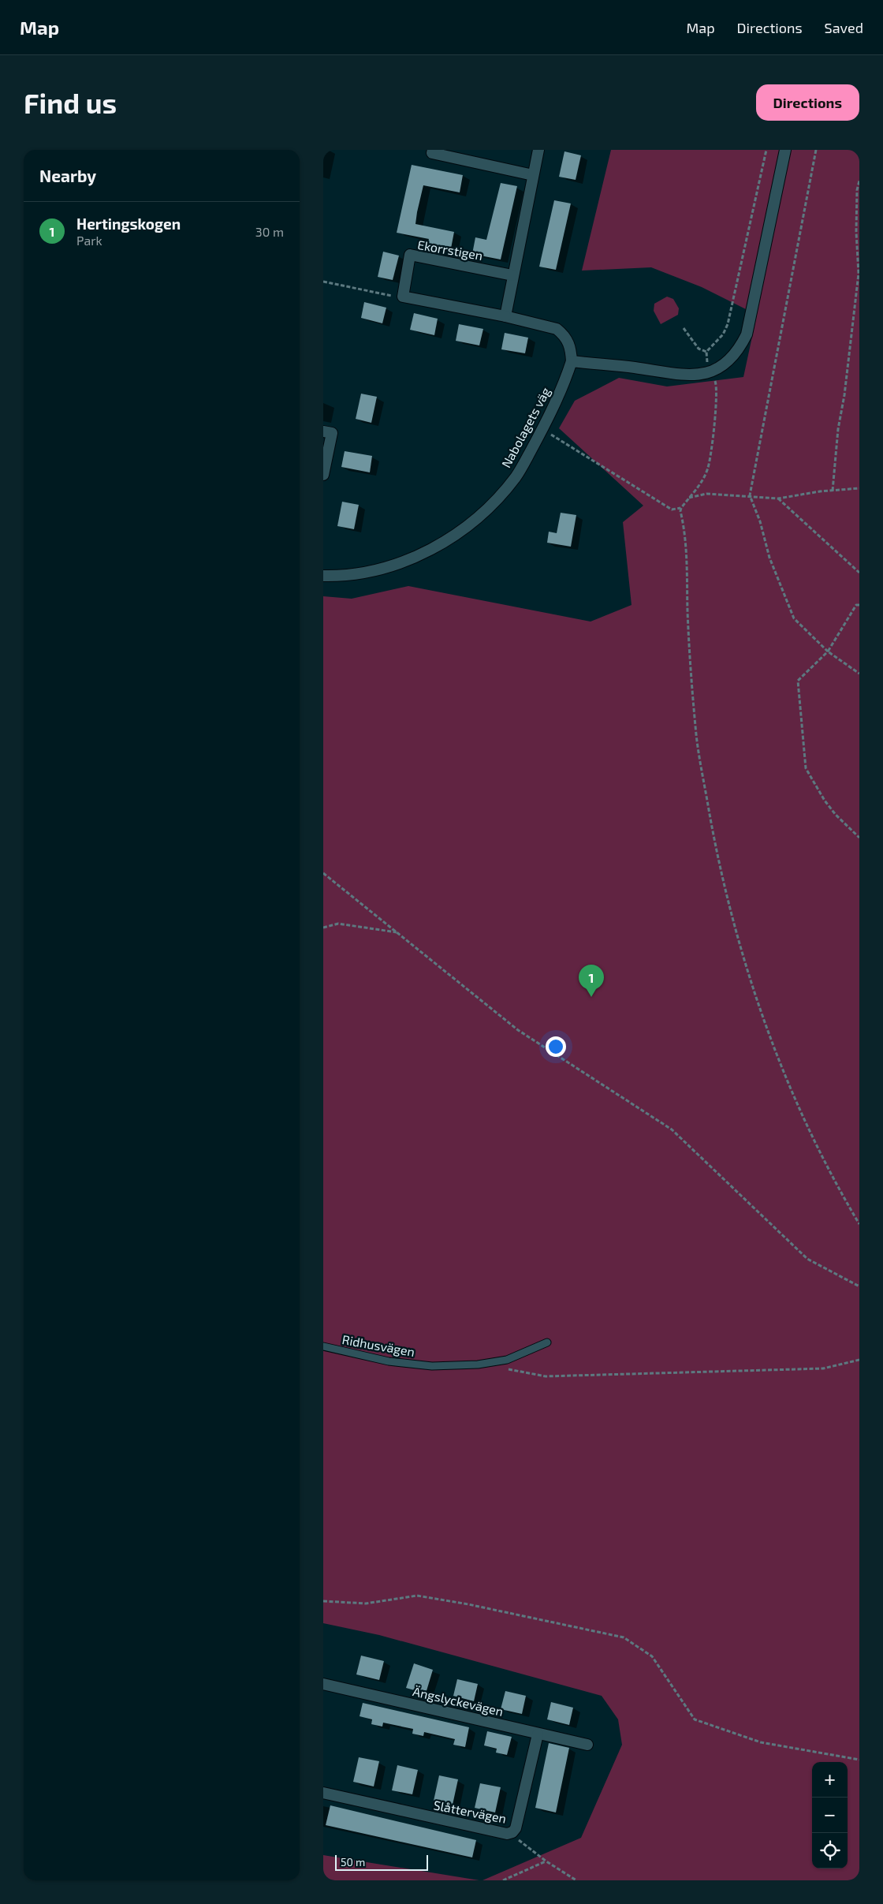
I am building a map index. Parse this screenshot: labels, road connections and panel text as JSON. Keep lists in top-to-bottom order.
{
  "streets": {
    "street": [
      "Ekorrstigen",
      "Nabolagets väg",
      "Ängslyckevägen",
      "Slåttervägen"
    ],
    "lane": ["Ridhusvägen"]
  },
  "crossings": [
    ["Ängslyckevägen", "Slåttervägen"]
  ],
  "scale_bar": "50 m",
  "page": {
    "header": "Map",
    "nav": ["Map", "Directions", "Saved"],
    "buttons": "Directions",
    "title": "Find us",
    "heading": "Nearby",
    "list": [
      {
        "mark": "1",
        "name": "Hertingskogen",
        "note": "Park",
        "value": "30 m"
      }
    ],
    "pins": "1",
    "map_buttons": ["+", "−"],
    "scale": "50 m"
  }
}
